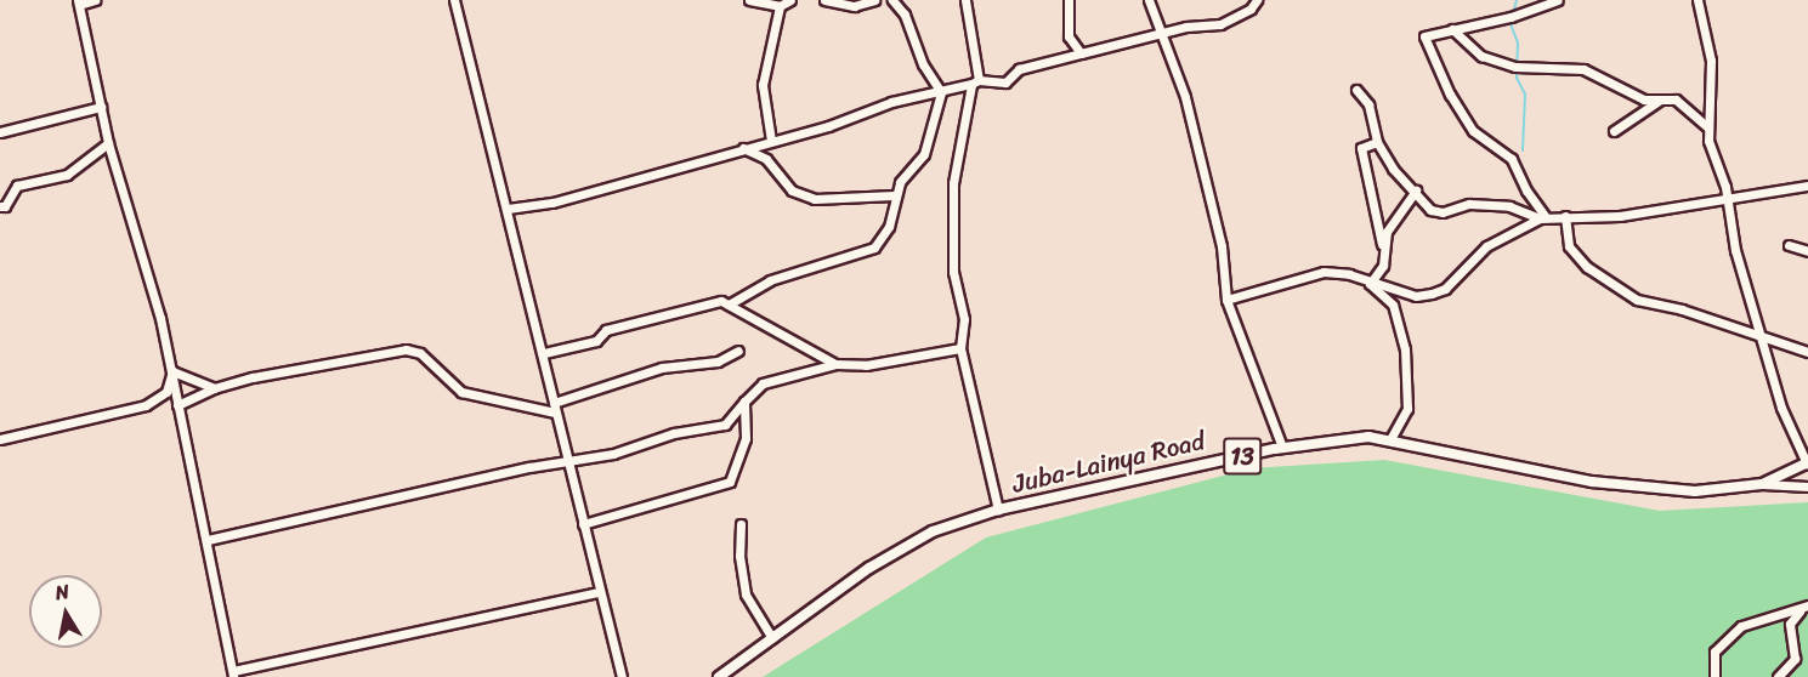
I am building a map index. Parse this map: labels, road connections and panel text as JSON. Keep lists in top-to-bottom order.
{
  "streets": {
    "main road": ["13", "Juba-Lainya Road"]
  },
  "north": "top"
}
